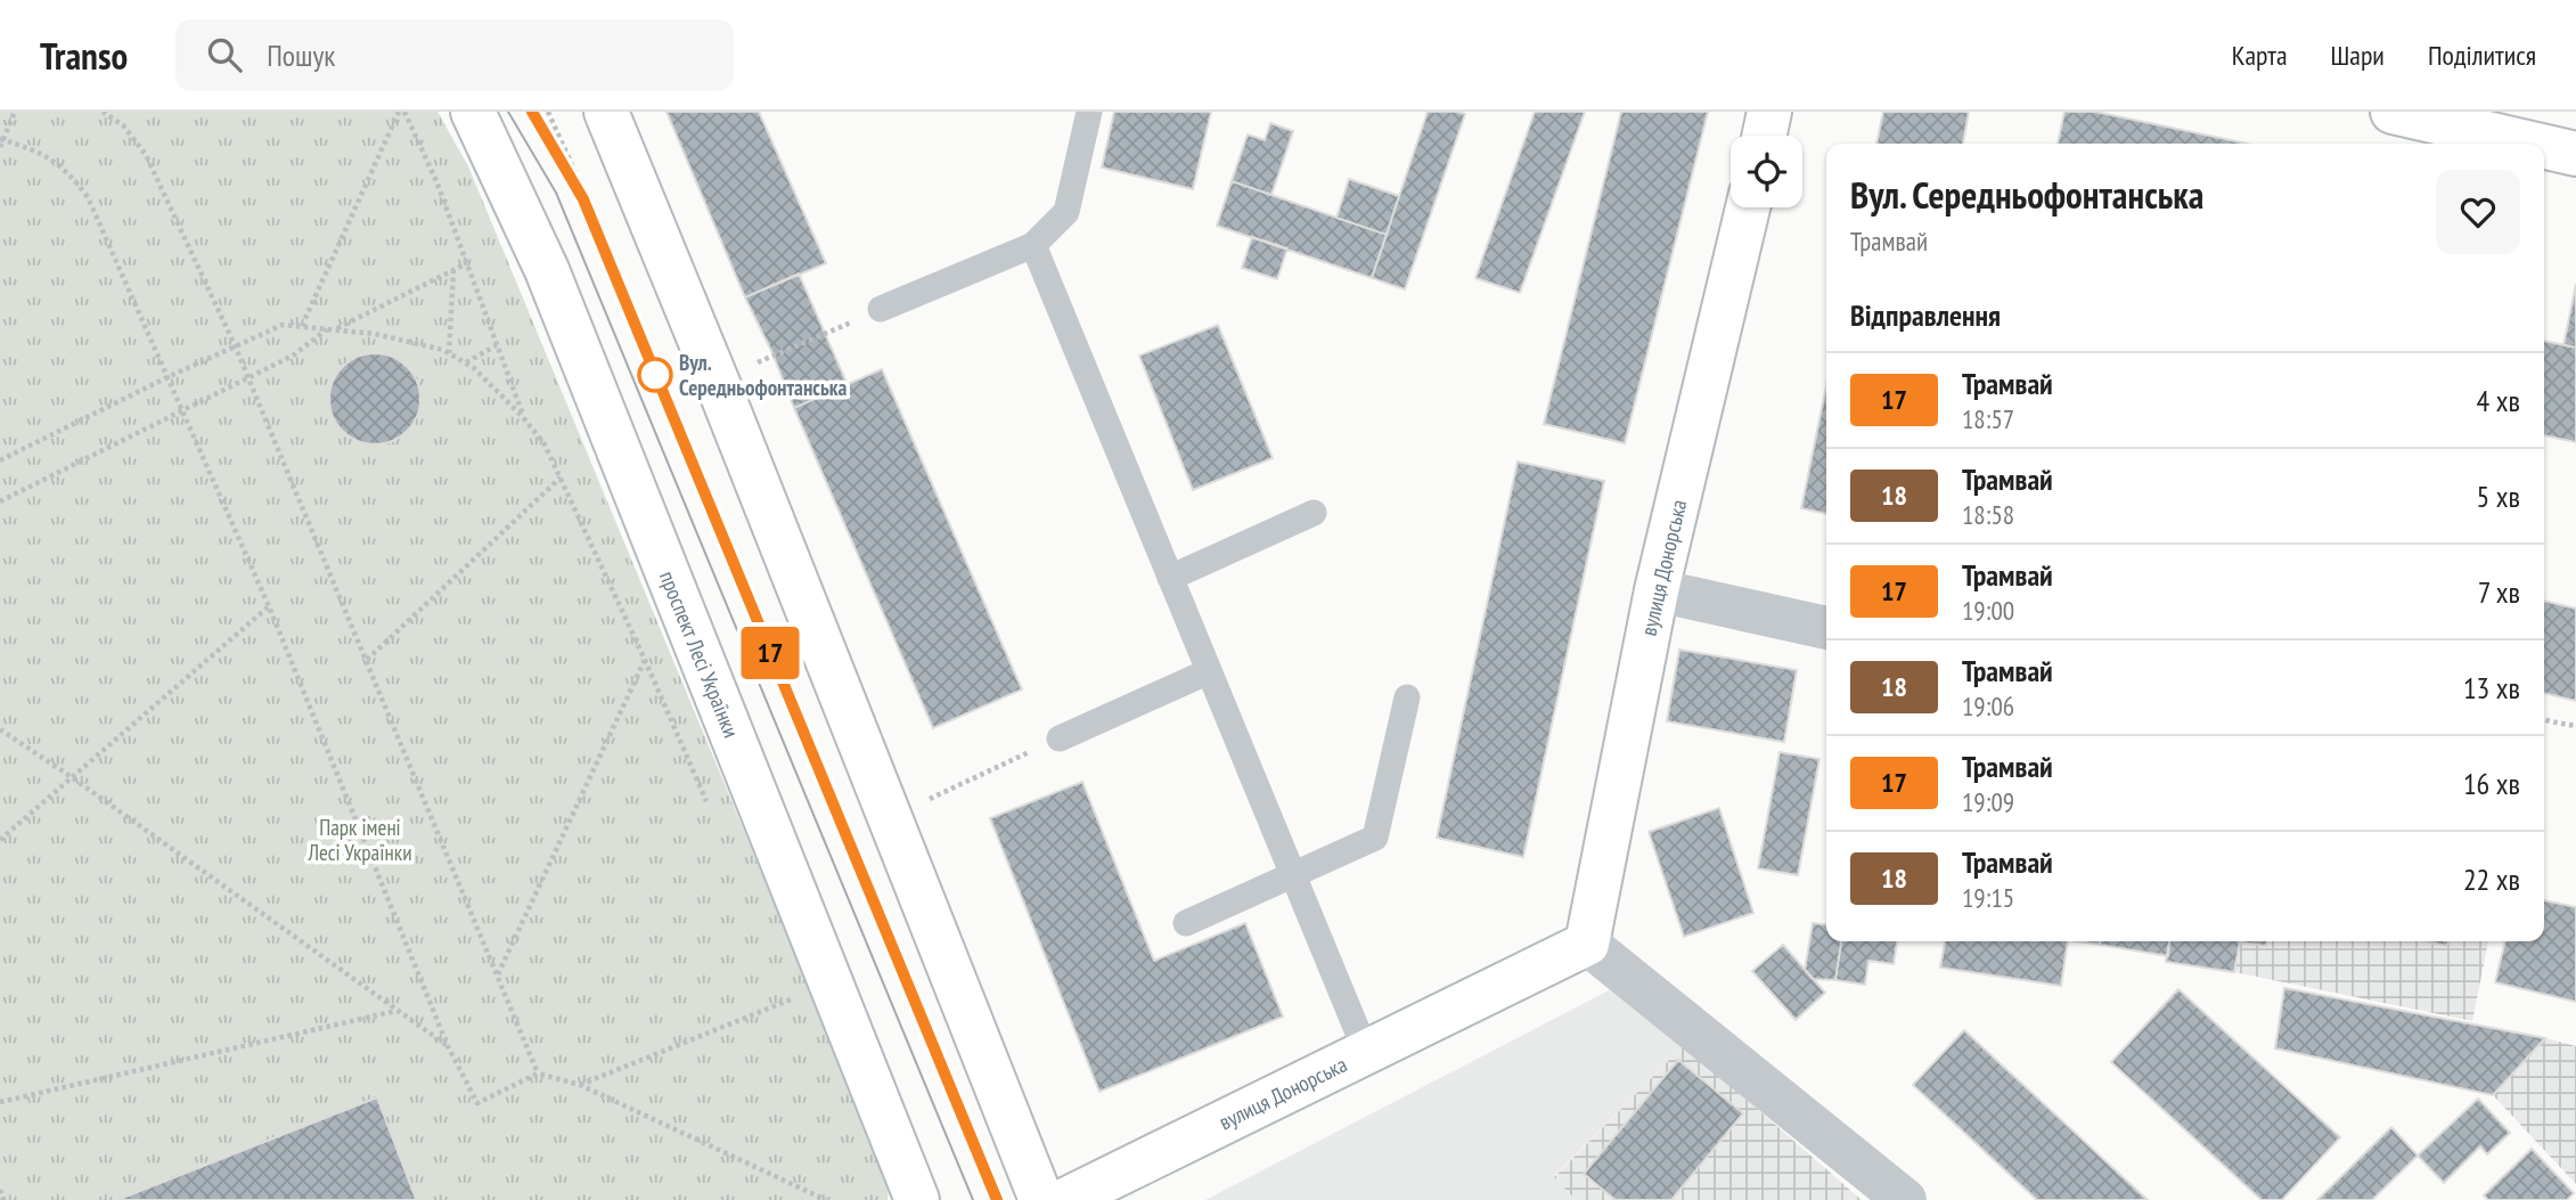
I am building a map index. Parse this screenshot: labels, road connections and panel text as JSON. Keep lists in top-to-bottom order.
{
  "streets": {
    "main road": ["вулиця Донорська", "проспект Лесі Українки"]
  },
  "parks": ["Парк імені Лесі Українки"],
  "places": ["Вул. Середньофонтанська"],
  "lines": ["tram line 17"],
  "page": {
    "header": "Transo",
    "search": "Пошук",
    "nav": ["Карта", "Шари", "Поділитися"],
    "on_map": "17",
    "heading": [
      ["Вул. Середньофонтанська", "Трамвай"],
      "Відправлення"
    ],
    "list": [
      {
        "mark": "17",
        "name": "Трамвай",
        "note": "18:57",
        "value": "4 хв"
      },
      {
        "mark": "18",
        "name": "Трамвай",
        "note": "18:58",
        "value": "5 хв"
      },
      {
        "mark": "17",
        "name": "Трамвай",
        "note": "19:00",
        "value": "7 хв"
      },
      {
        "mark": "18",
        "name": "Трамвай",
        "note": "19:06",
        "value": "13 хв"
      },
      {
        "mark": "17",
        "name": "Трамвай",
        "note": "19:09",
        "value": "16 хв"
      },
      {
        "mark": "18",
        "name": "Трамвай",
        "note": "19:15",
        "value": "22 хв"
      }
    ]
  }
}
